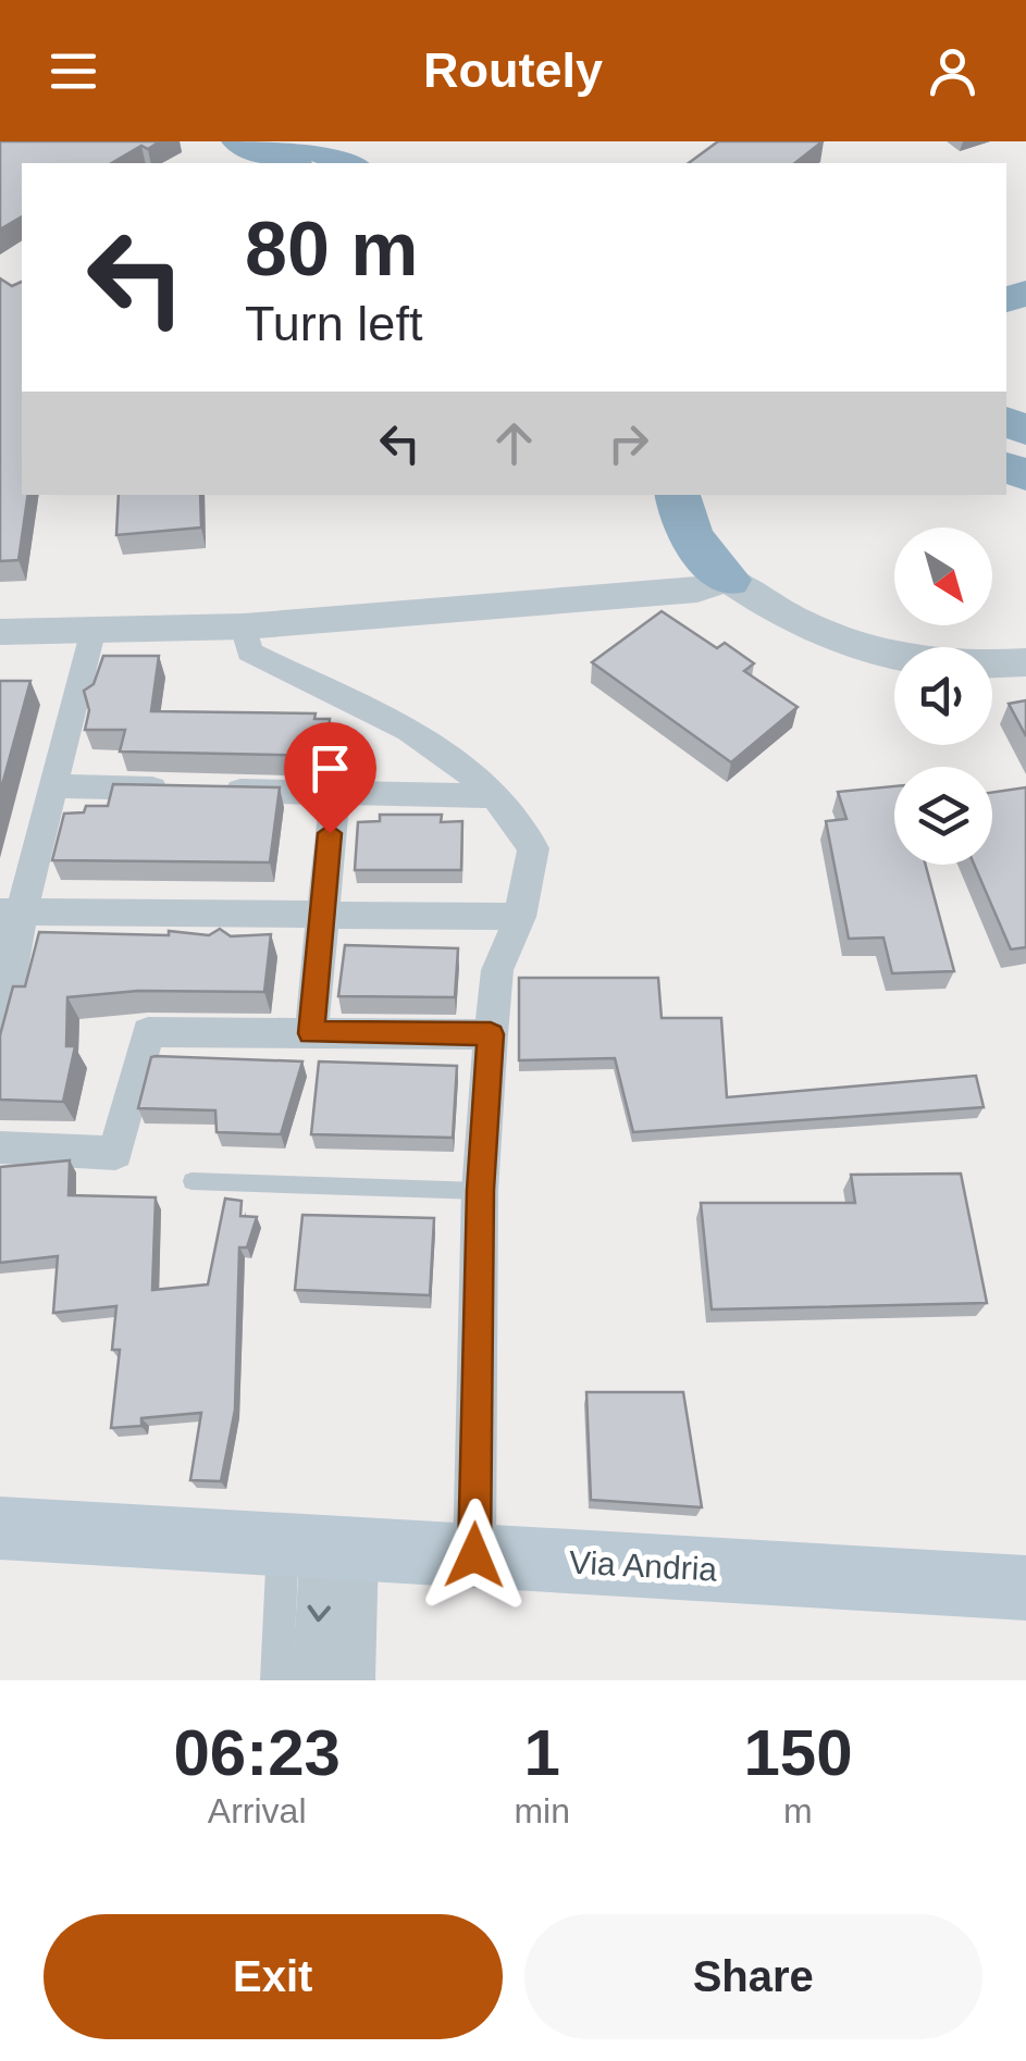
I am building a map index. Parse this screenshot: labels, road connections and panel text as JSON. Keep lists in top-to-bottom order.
{
  "streets": {
    "main road": ["Via Andria"]
  },
  "north": "bottom right",
  "page": {
    "header": "Routely",
    "turn": ["80 m", "Turn left"],
    "eta": [
      "06:23",
      "Arrival",
      "1",
      "min",
      "150",
      "m"
    ],
    "buttons": ["Exit", "Share"]
  }
}
